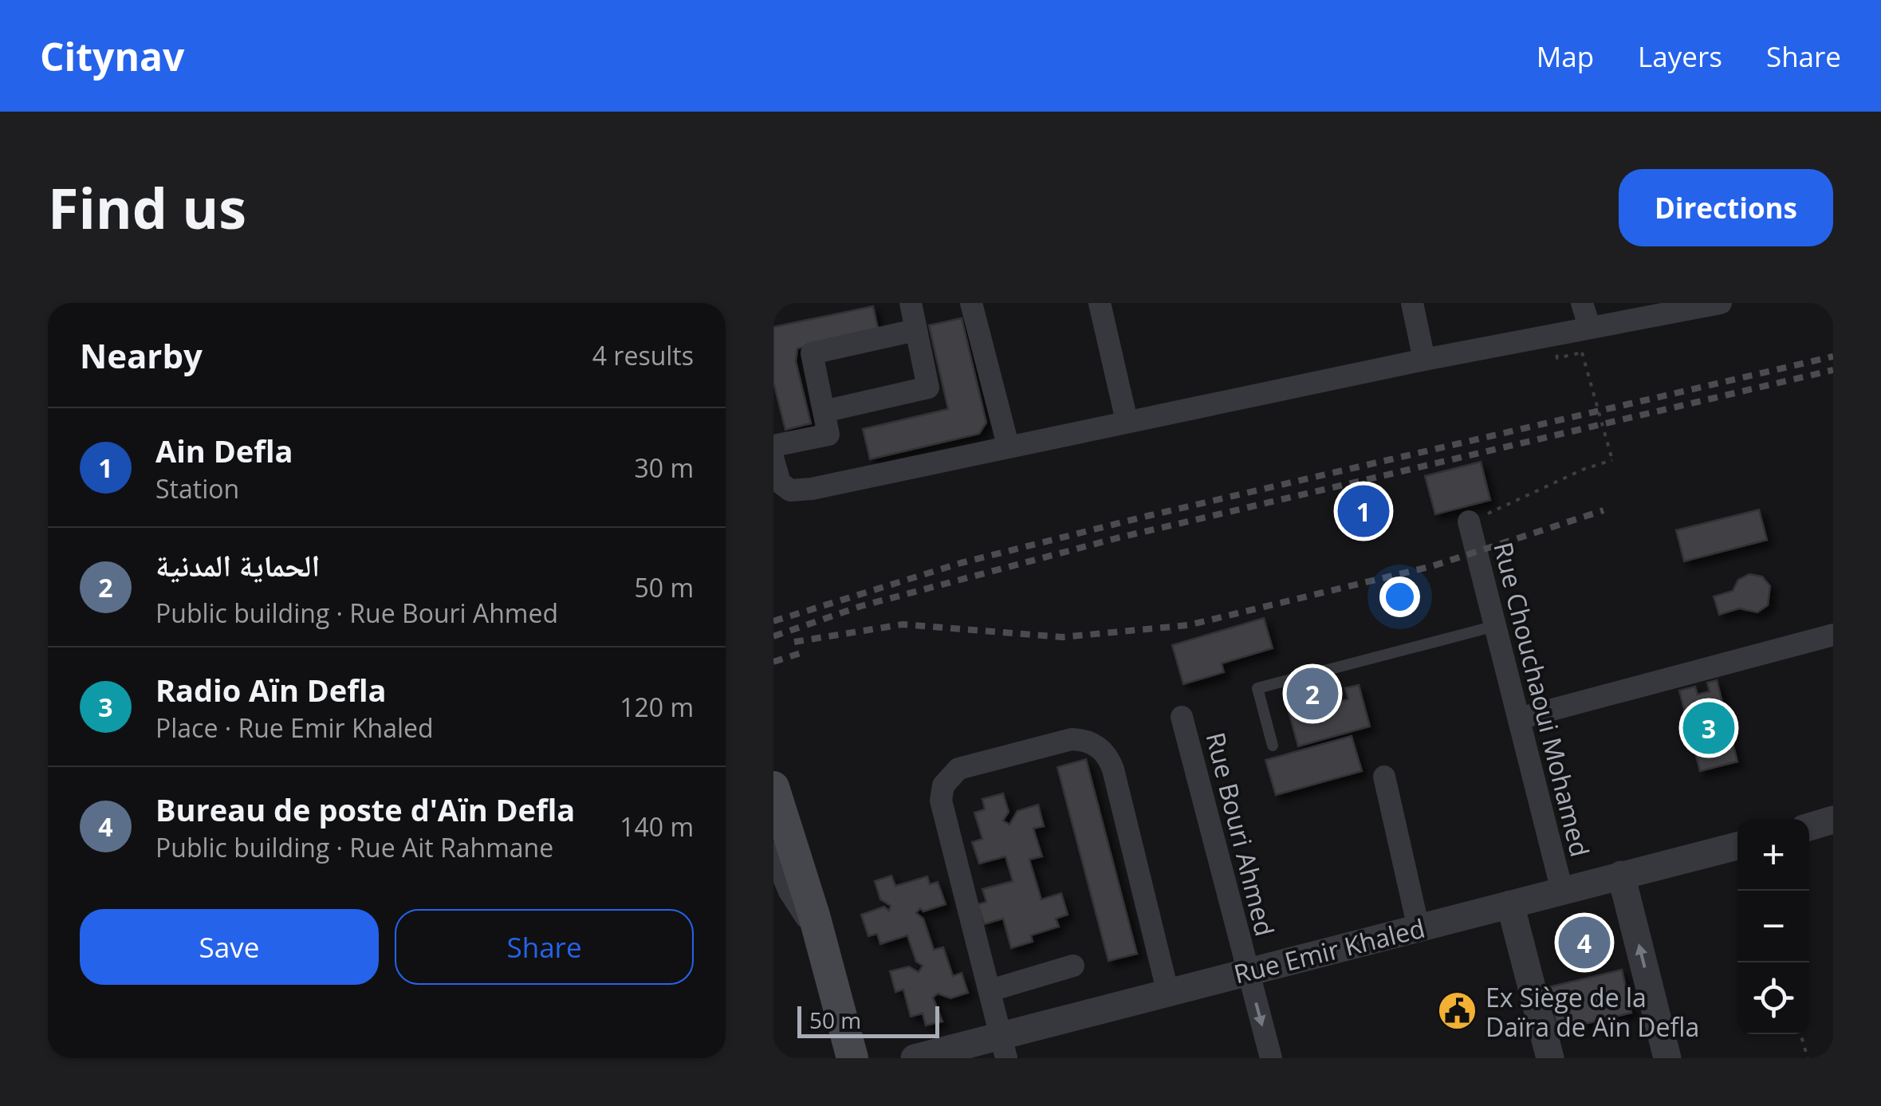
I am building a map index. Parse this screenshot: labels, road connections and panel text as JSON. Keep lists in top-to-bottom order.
{
  "streets": {
    "street": ["Rue Chouchaoui Mohamed", "Rue Bouri Ahmed", "Rue Emir Khaled"]
  },
  "crossings": [
    ["Rue Chouchaoui Mohamed", "Rue Emir Khaled"],
    ["Rue Bouri Ahmed", "Rue Emir Khaled"]
  ],
  "places": {
    "public building": ["Ex Siège de la Daïra de Aïn Defla"]
  },
  "scale_bar": "50 m",
  "page": {
    "header": "Citynav",
    "nav": ["Map", "Layers", "Share"],
    "title": "Find us",
    "buttons": [
      "Directions",
      ["Save", "Share"]
    ],
    "heading": ["Nearby", "4 results"],
    "list": [
      {
        "mark": "1",
        "name": "Ain Defla",
        "note": "Station",
        "value": "30 m"
      },
      {
        "mark": "2",
        "name": "الحماية المدنية",
        "note": "Public building · Rue Bouri Ahmed",
        "value": "50 m"
      },
      {
        "mark": "3",
        "name": "Radio Aïn Defla",
        "note": "Place · Rue Emir Khaled",
        "value": "120 m"
      },
      {
        "mark": "4",
        "name": "Bureau de poste d'Aïn Defla",
        "note": "Public building · Rue Ait Rahmane",
        "value": "140 m"
      }
    ],
    "pins": [
      "1",
      "2",
      "3",
      "4"
    ],
    "map_buttons": ["+", "−"],
    "scale": "50 m"
  }
}
